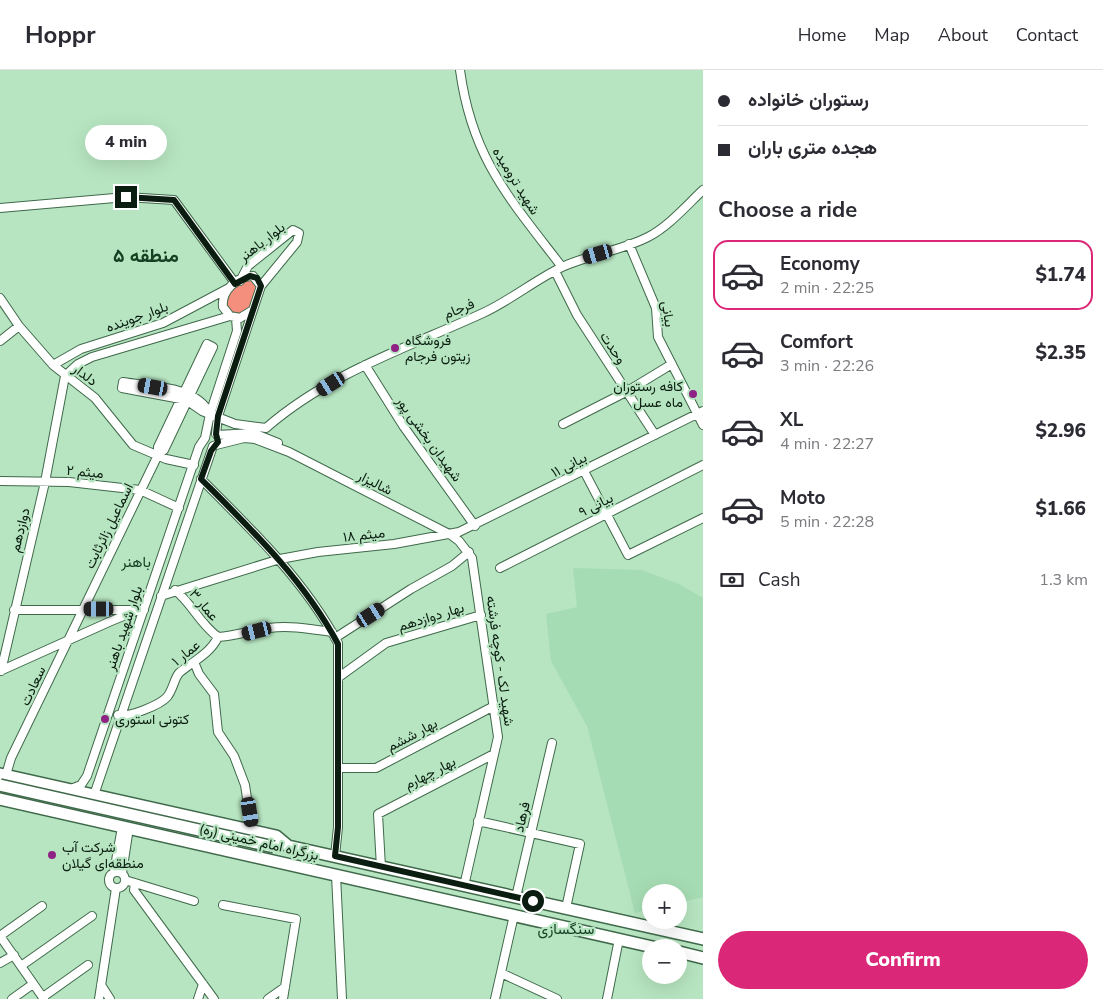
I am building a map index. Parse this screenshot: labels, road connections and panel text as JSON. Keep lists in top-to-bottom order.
{
  "streets": {
    "highway": ["بزرگراه امام خمینی (ره)"],
    "street": [
      "شهید ترومیده",
      "بلوار باهنر",
      "فرجام",
      "بیانی",
      "بلوار جوینده",
      "وحدت",
      "دلدار",
      "شهیدان بخشی پور",
      "بیانی ۱۱",
      "میثم ۲",
      "شالیزار",
      "بیانی ۹",
      "اسماعیل زائرثابت",
      "دوازدهم",
      "میثم ۱۸",
      "عمار ۳",
      "بهار دوازدهم",
      "بلوار شهید باهنر",
      "عمار ۱",
      "شهید لک - کوچه فرشته",
      "سعادت",
      "بهار ششم",
      "بهار چهارم",
      "فرهاد"
    ]
  },
  "crossings": [
    ["شهید ترومیده", "فرجام"],
    ["شهید ترومیده", "وحدت"],
    ["بلوار باهنر", "بلوار جوینده"],
    ["فرجام", "بیانی"],
    ["فرجام", "وحدت"],
    ["فرجام", "شهیدان بخشی پور"],
    ["فرجام", "شالیزار"],
    ["بیانی", "بیانی ۱۱"],
    ["بلوار جوینده", "دلدار"],
    ["بلوار جوینده", "دوازدهم"],
    ["وحدت", "بیانی ۱۱"],
    ["دلدار", "اسماعیل زائرثابت"],
    ["دلدار", "دوازدهم"],
    ["شهیدان بخشی پور", "بیانی ۱۱"],
    ["بیانی ۱۱", "شالیزار"],
    ["بیانی ۱۱", "میثم ۱۸"],
    ["میثم ۲", "اسماعیل زائرثابت"],
    ["میثم ۲", "دوازدهم"],
    ["میثم ۲", "بلوار شهید باهنر"],
    ["شالیزار", "میثم ۱۸"],
    ["شالیزار", "بلوار شهید باهنر"],
    ["اسماعیل زائرثابت", "سعادت"],
    ["میثم ۱۸", "عمار ۳"],
    ["میثم ۱۸", "بلوار شهید باهنر"],
    ["عمار ۳", "عمار ۱"],
    ["بهار دوازدهم", "شهید لک - کوچه فرشته"],
    ["بلوار شهید باهنر", "عمار ۱"],
    ["بلوار شهید باهنر", "بزرگراه امام خمینی (ره)"],
    ["شهید لک - کوچه فرشته", "بهار ششم"],
    ["شهید لک - کوچه فرشته", "بهار چهارم"],
    ["شهید لک - کوچه فرشته", "بزرگراه امام خمینی (ره)"],
    ["سعادت", "بزرگراه امام خمینی (ره)"],
    ["بهار چهارم", "بزرگراه امام خمینی (ره)"],
    ["فرهاد", "بزرگراه امام خمینی (ره)"]
  ],
  "districts": ["منطقه ۵", "باهنر", "سنگسازی"],
  "places": [
    "فروشگاه زیتون فرجام",
    "کافه رستوران ماه عسل",
    "کتونی استوری",
    "شرکت آب منطقه‌ای گیلان"
  ],
  "page": {
    "header": "Hoppr",
    "nav": [
      "Home",
      "Map",
      "About",
      "Contact"
    ],
    "banner": ["رستوران خانواده", "هجده متری باران"],
    "bubble": "4 min",
    "heading": "Choose a ride",
    "list": [
      {
        "name": "Economy",
        "note": "2 min · 22:25",
        "value": "$1.74"
      },
      {
        "name": "Comfort",
        "note": "3 min · 22:26",
        "value": "$2.35"
      },
      {
        "name": "XL",
        "note": "4 min · 22:27",
        "value": "$2.96"
      },
      {
        "name": "Moto",
        "note": "5 min · 22:28",
        "value": "$1.66"
      }
    ],
    "pay": ["Cash", "1.3 km"],
    "map_buttons": ["+", "−"],
    "buttons": "Confirm"
  }
}
